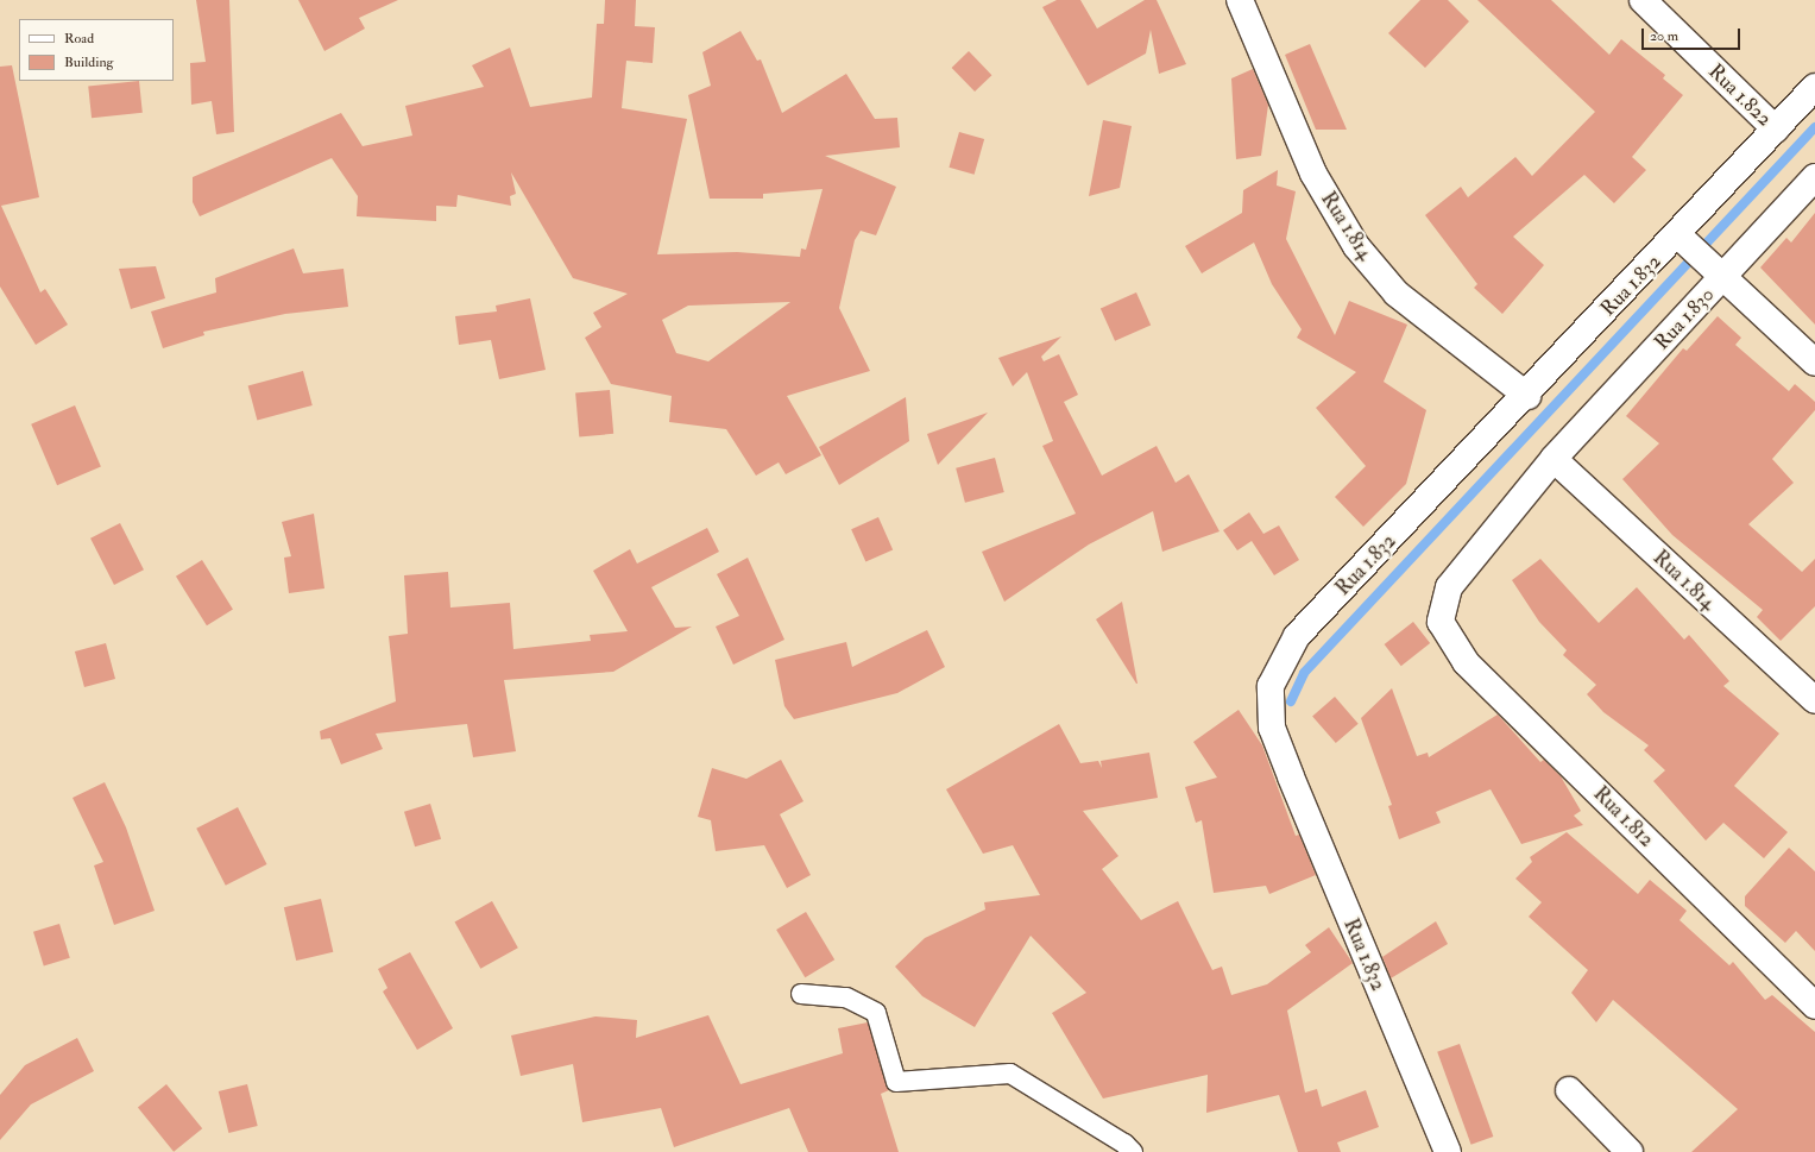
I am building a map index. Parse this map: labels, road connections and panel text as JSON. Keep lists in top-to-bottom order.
{
  "streets": {
    "street": [
      "Rua 1.822",
      "Rua 1.814",
      "Rua 1.832",
      "Rua 1.830",
      "Rua 1.812"
    ]
  },
  "crossings": [
    ["Rua 1.822", "Rua 1.832"],
    ["Rua 1.814", "Rua 1.832"],
    ["Rua 1.814", "Rua 1.830"],
    ["Rua 1.830", "Rua 1.812"]
  ],
  "legend": ["Road", "Building"],
  "scale_bar": "20 m"
}
